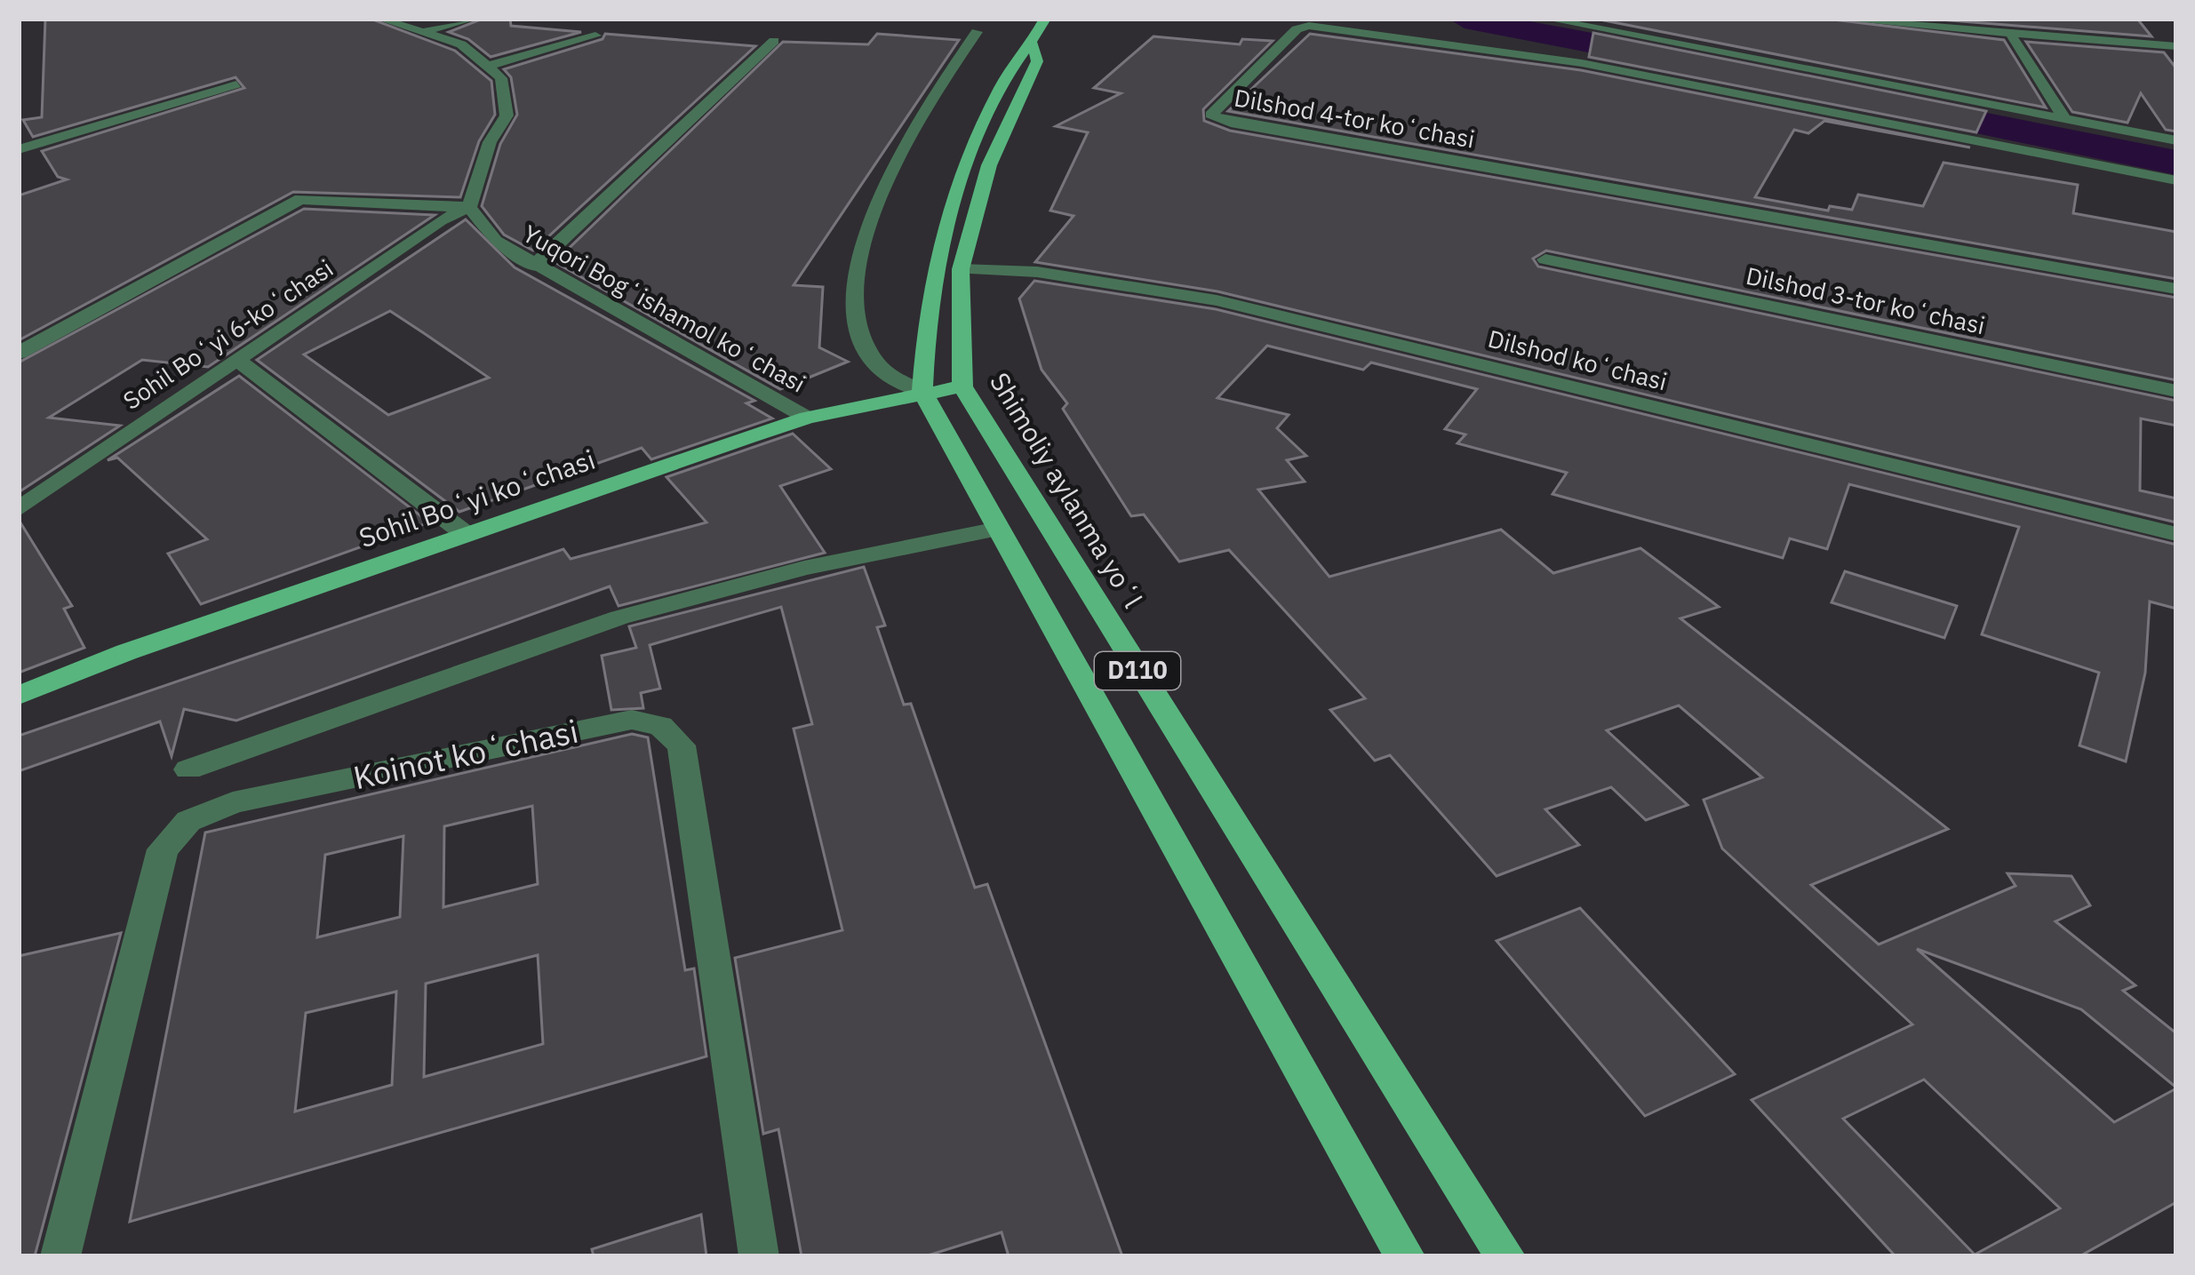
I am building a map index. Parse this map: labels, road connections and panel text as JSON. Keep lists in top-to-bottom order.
{
  "streets": {
    "main road": ["Shimoliy aylanma yoʻl", "Sohil Boʻyi koʻchasi", "D110"],
    "street": [
      "Dilshod 4-tor koʻchasi",
      "Dilshod 3-tor koʻchasi",
      "Yuqori Bogʻishamol koʻchasi",
      "Sohil Boʻyi 6-koʻchasi",
      "Dilshod koʻchasi",
      "Koinot koʻchasi"
    ]
  },
  "crossings": [
    ["Yuqori Bogʻishamol koʻchasi", "Sohil Boʻyi 6-koʻchasi"],
    ["Yuqori Bogʻishamol koʻchasi", "Sohil Boʻyi koʻchasi"],
    ["Dilshod koʻchasi", "Shimoliy aylanma yoʻl"],
    ["Shimoliy aylanma yoʻl", "Sohil Boʻyi koʻchasi"],
    ["Shimoliy aylanma yoʻl", "D110"],
    ["Sohil Boʻyi koʻchasi", "D110"]
  ]
}
